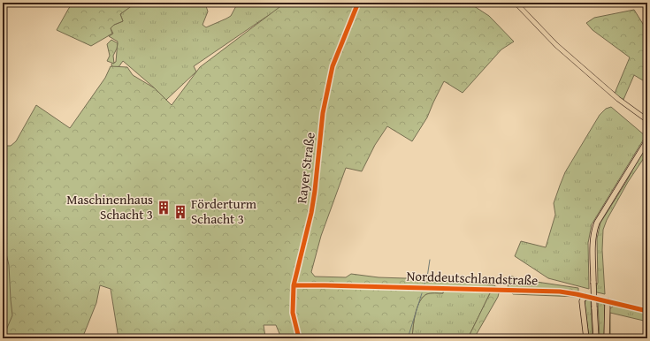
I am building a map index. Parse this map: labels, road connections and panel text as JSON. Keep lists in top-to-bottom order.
{
  "streets": {
    "street": ["Rayer Straße", "Norddeutschlandstraße"]
  },
  "crossings": [
    ["Rayer Straße", "Norddeutschlandstraße"]
  ],
  "places": {
    "building": ["Maschinenhaus Schacht 3", "Förderturm Schacht 3"]
  }
}
